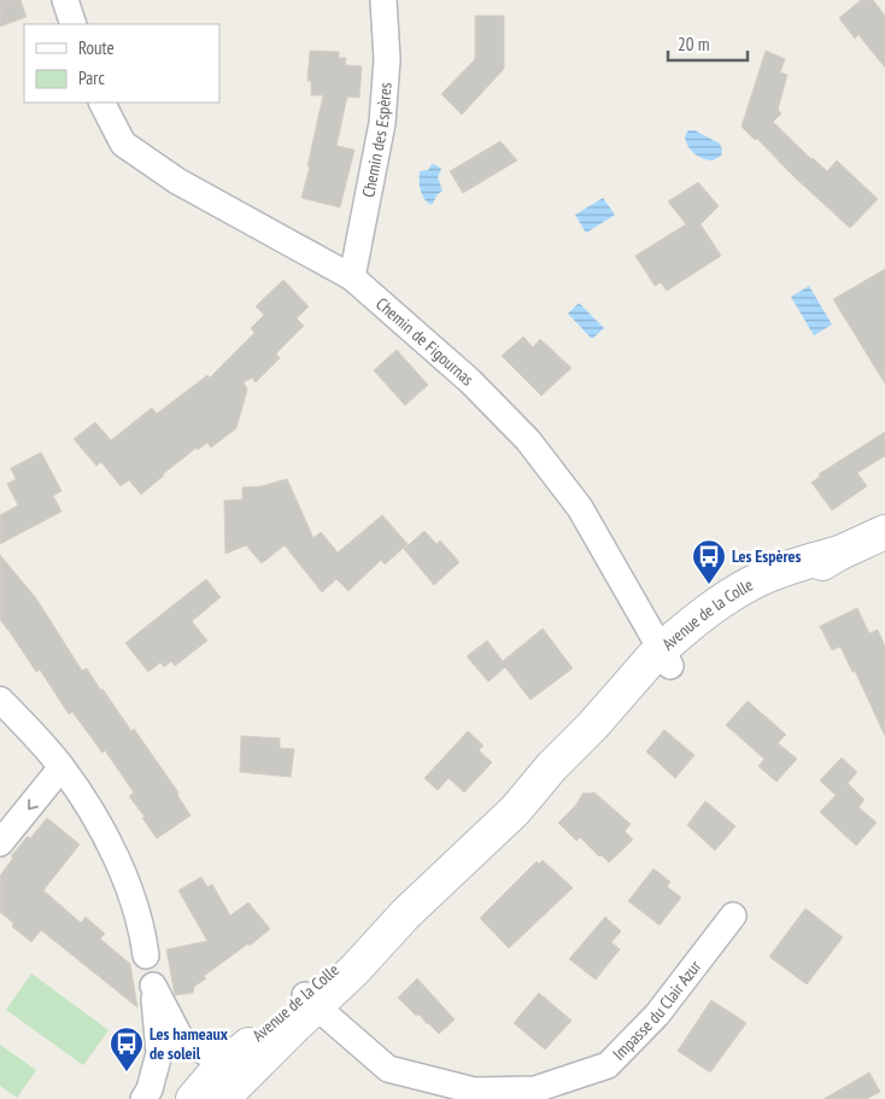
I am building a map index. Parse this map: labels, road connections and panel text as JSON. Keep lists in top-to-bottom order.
{
  "streets": {
    "main road": ["Avenue de la Colle"],
    "street": ["Chemin des Espères", "Chemin de Figournas", "Impasse du Clair Azur"]
  },
  "crossings": [
    ["Chemin des Espères", "Chemin de Figournas"],
    ["Chemin de Figournas", "Avenue de la Colle"],
    ["Avenue de la Colle", "Impasse du Clair Azur"]
  ],
  "places": {
    "bus stop": ["Les Espères", "Les hameaux de soleil"]
  },
  "legend": ["Route", "Parc"],
  "scale_bar": "20 m"
}
